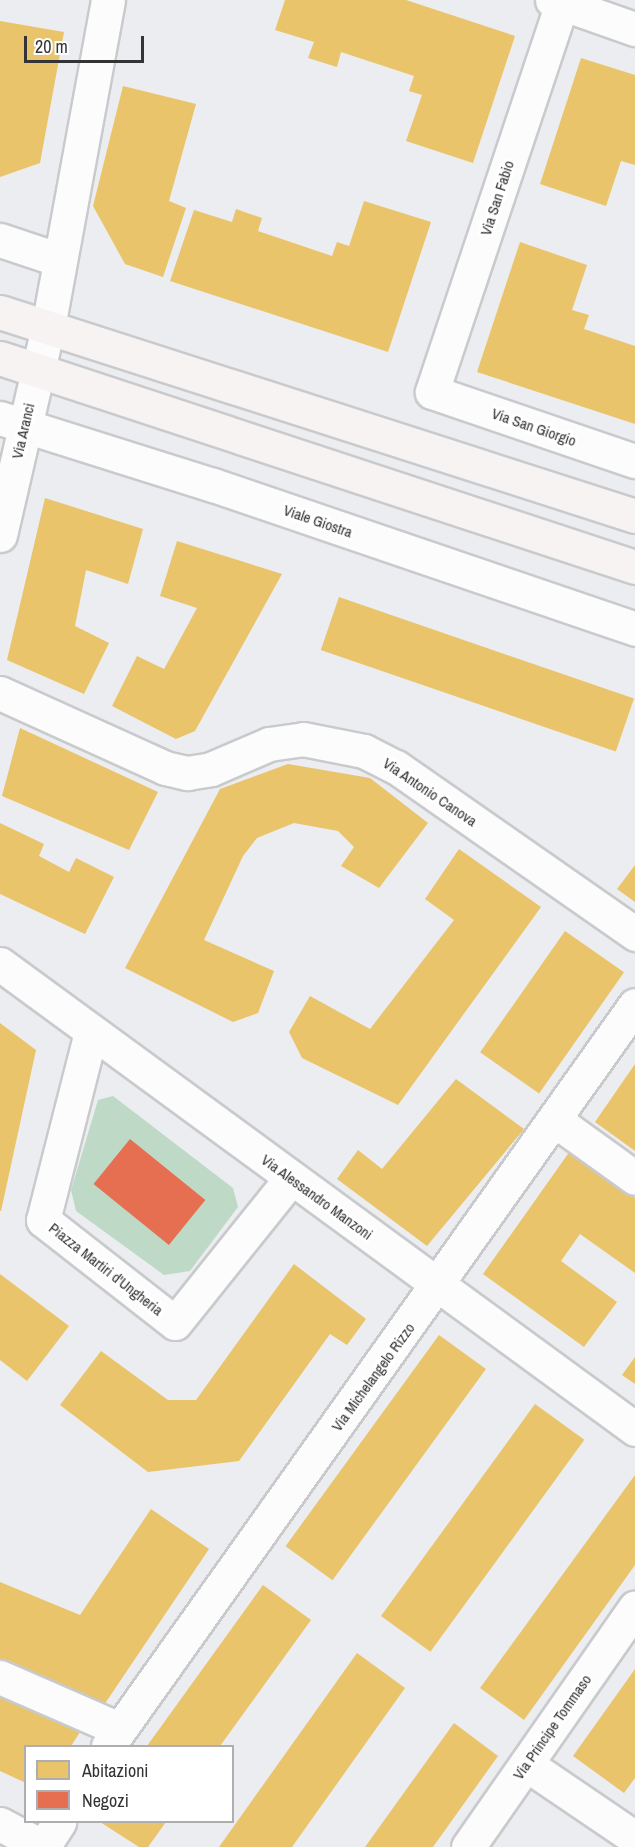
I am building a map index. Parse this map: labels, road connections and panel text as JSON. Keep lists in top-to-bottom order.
{
  "streets": {
    "street": [
      "Via San Fabio",
      "Via San Giorgio",
      "Via Aranci",
      "Viale Giostra",
      "Via Antonio Canova",
      "Via Alessandro Manzoni",
      "Piazza Martiri d'Ungheria",
      "Via Michelangelo Rizzo",
      "Via Principe Tommaso"
    ]
  },
  "crossings": [
    ["Via San Fabio", "Via San Giorgio"],
    ["Via Aranci", "Viale Giostra"],
    ["Via Alessandro Manzoni", "Piazza Martiri d'Ungheria"],
    ["Via Alessandro Manzoni", "Via Michelangelo Rizzo"]
  ],
  "legend": ["Abitazioni", "Negozi"],
  "scale_bar": "20 m"
}
